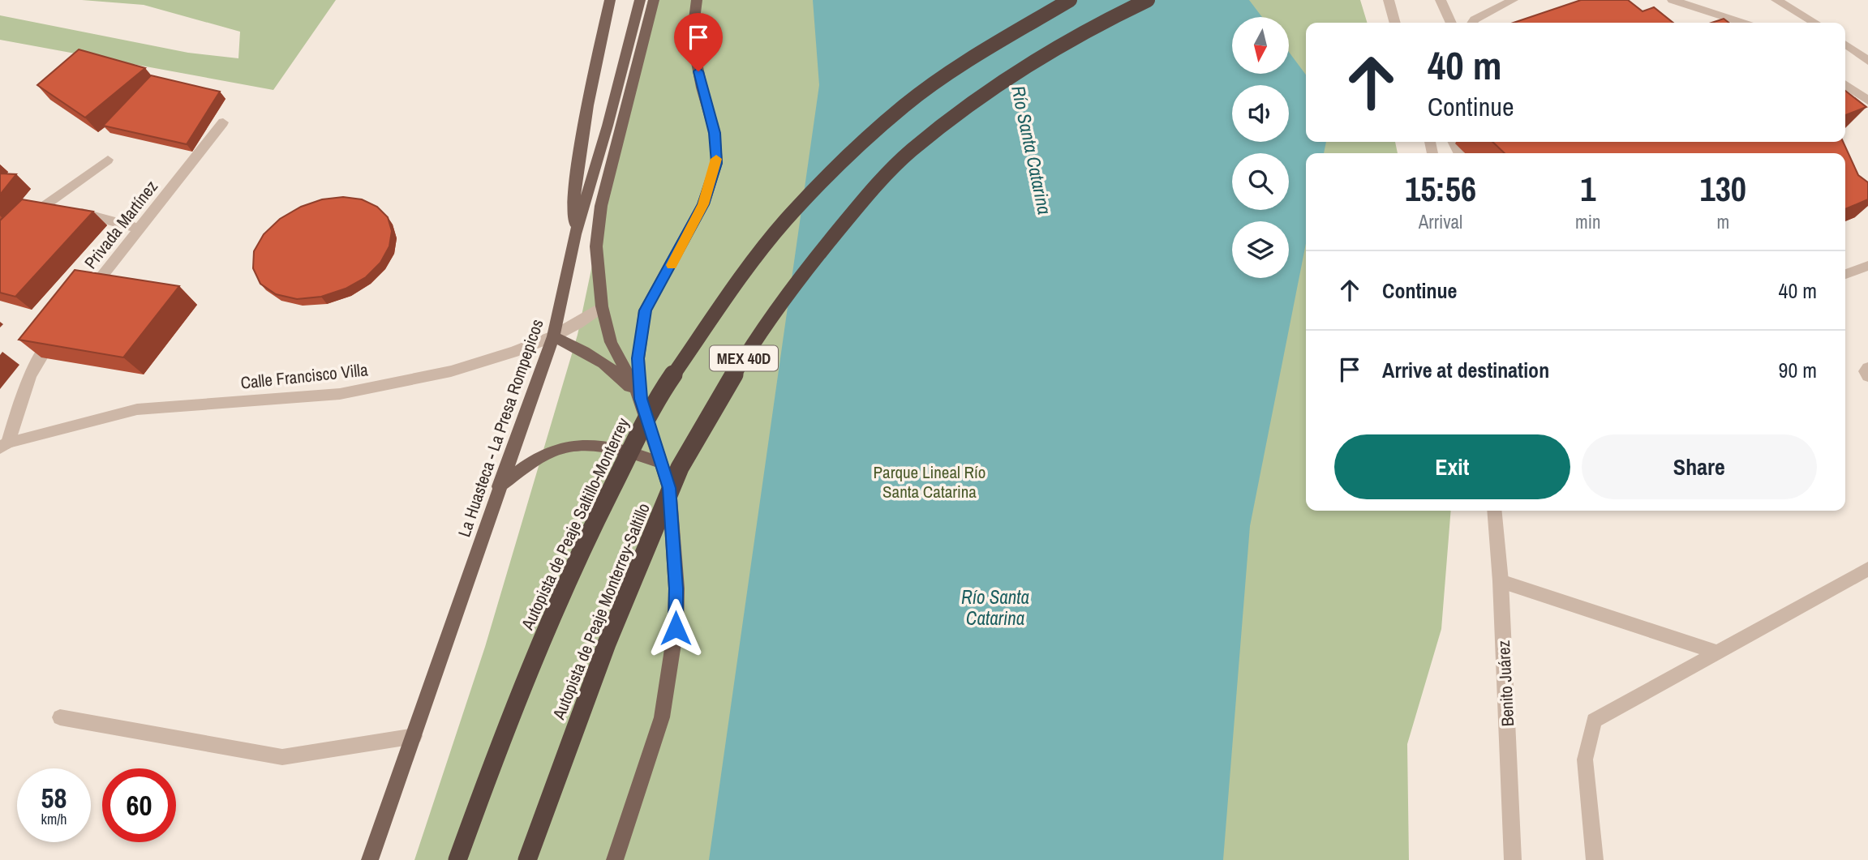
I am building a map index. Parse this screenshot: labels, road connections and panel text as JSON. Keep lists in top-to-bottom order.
{
  "streets": {
    "highway": ["MEX 40D", "Autopista de Peaje Saltillo-Monterrey", "Autopista de Peaje Monterrey-Saltillo"],
    "main road": ["La Huasteca - La Presa Rompepicos"],
    "street": ["Privada Martínez", "Calle Francisco Villa", "Benito Juárez"]
  },
  "crossings": [
    ["Calle Francisco Villa", "La Huasteca - La Presa Rompepicos"]
  ],
  "water": ["Río Santa Catarina"],
  "parks": ["Parque Lineal Río Santa Catarina"],
  "north": "bottom",
  "page": {
    "turn": ["40 m", "Continue"],
    "eta": [
      "15:56",
      "Arrival",
      "1",
      "min",
      "130",
      "m"
    ],
    "list": [
      {
        "name": "Continue",
        "value": "40 m"
      },
      {
        "name": "Arrive at destination",
        "value": "90 m"
      }
    ],
    "buttons": ["Exit", "Share"],
    "speed": "58 km/h",
    "limit": "60"
  }
}
